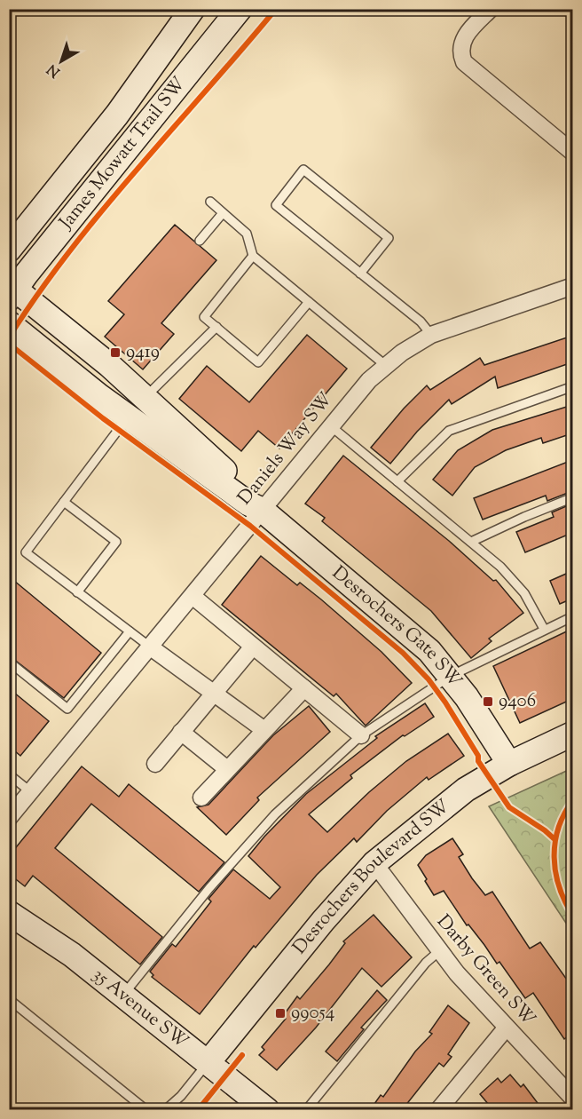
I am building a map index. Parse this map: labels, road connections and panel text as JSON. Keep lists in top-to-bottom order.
{
  "streets": {
    "street": [
      "James Mowatt Trail SW",
      "Daniels Way SW",
      "Desrochers Gate SW",
      "Desrochers Boulevard SW",
      "Darby Green SW",
      "35 Avenue SW"
    ]
  },
  "crossings": [
    ["James Mowatt Trail SW", "Desrochers Gate SW"],
    ["Daniels Way SW", "Desrochers Gate SW"],
    ["Desrochers Gate SW", "Desrochers Boulevard SW"],
    ["Desrochers Boulevard SW", "Darby Green SW"],
    ["Desrochers Boulevard SW", "35 Avenue SW"]
  ],
  "places": {
    "transit": ["9419", "9406", "99054"]
  },
  "north": "bottom left"
}
